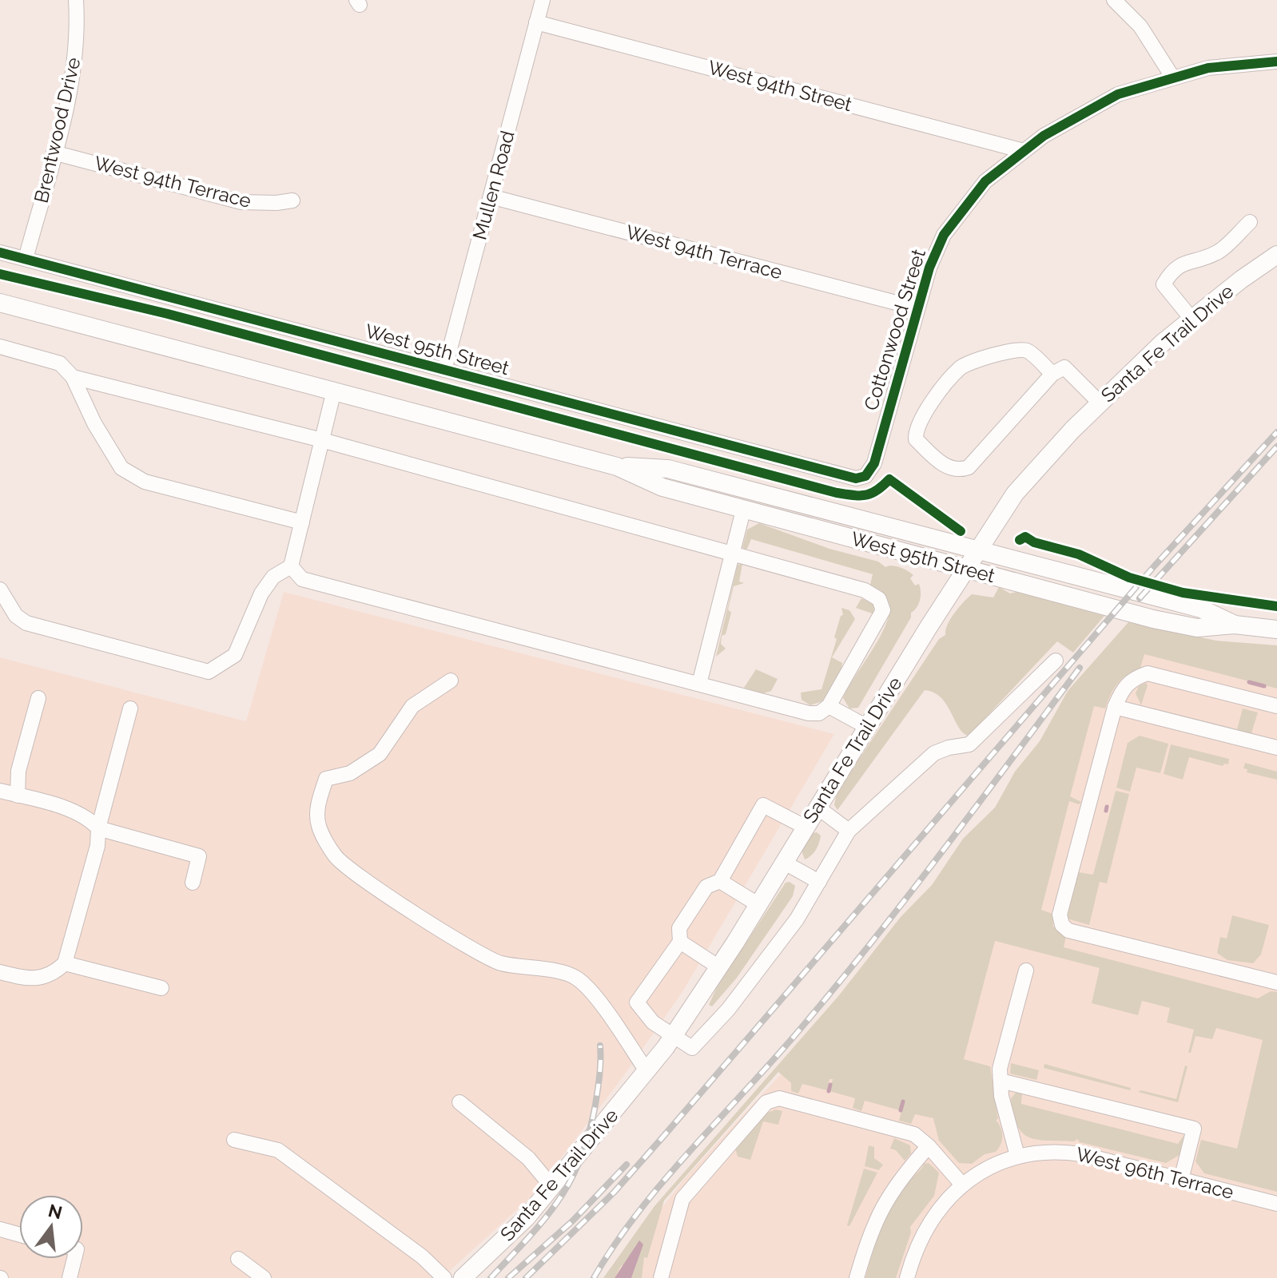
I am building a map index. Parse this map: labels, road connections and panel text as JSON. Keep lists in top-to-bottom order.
{
  "streets": {
    "main road": ["Santa Fe Trail Drive", "West 95th Street"],
    "street": [
      "West 94th Street",
      "Brentwood Drive",
      "West 94th Terrace",
      "Mullen Road",
      "Cottonwood Street",
      "West 96th Terrace"
    ]
  },
  "crossings": [
    ["West 94th Street", "Mullen Road"],
    ["West 94th Street", "Cottonwood Street"],
    ["Brentwood Drive", "West 94th Terrace"],
    ["Brentwood Drive", "West 95th Street"],
    ["West 94th Terrace", "Mullen Road"],
    ["West 94th Terrace", "Cottonwood Street"],
    ["Mullen Road", "West 95th Street"],
    ["Cottonwood Street", "West 95th Street"],
    ["Santa Fe Trail Drive", "West 95th Street"]
  ],
  "north": "top"
}
